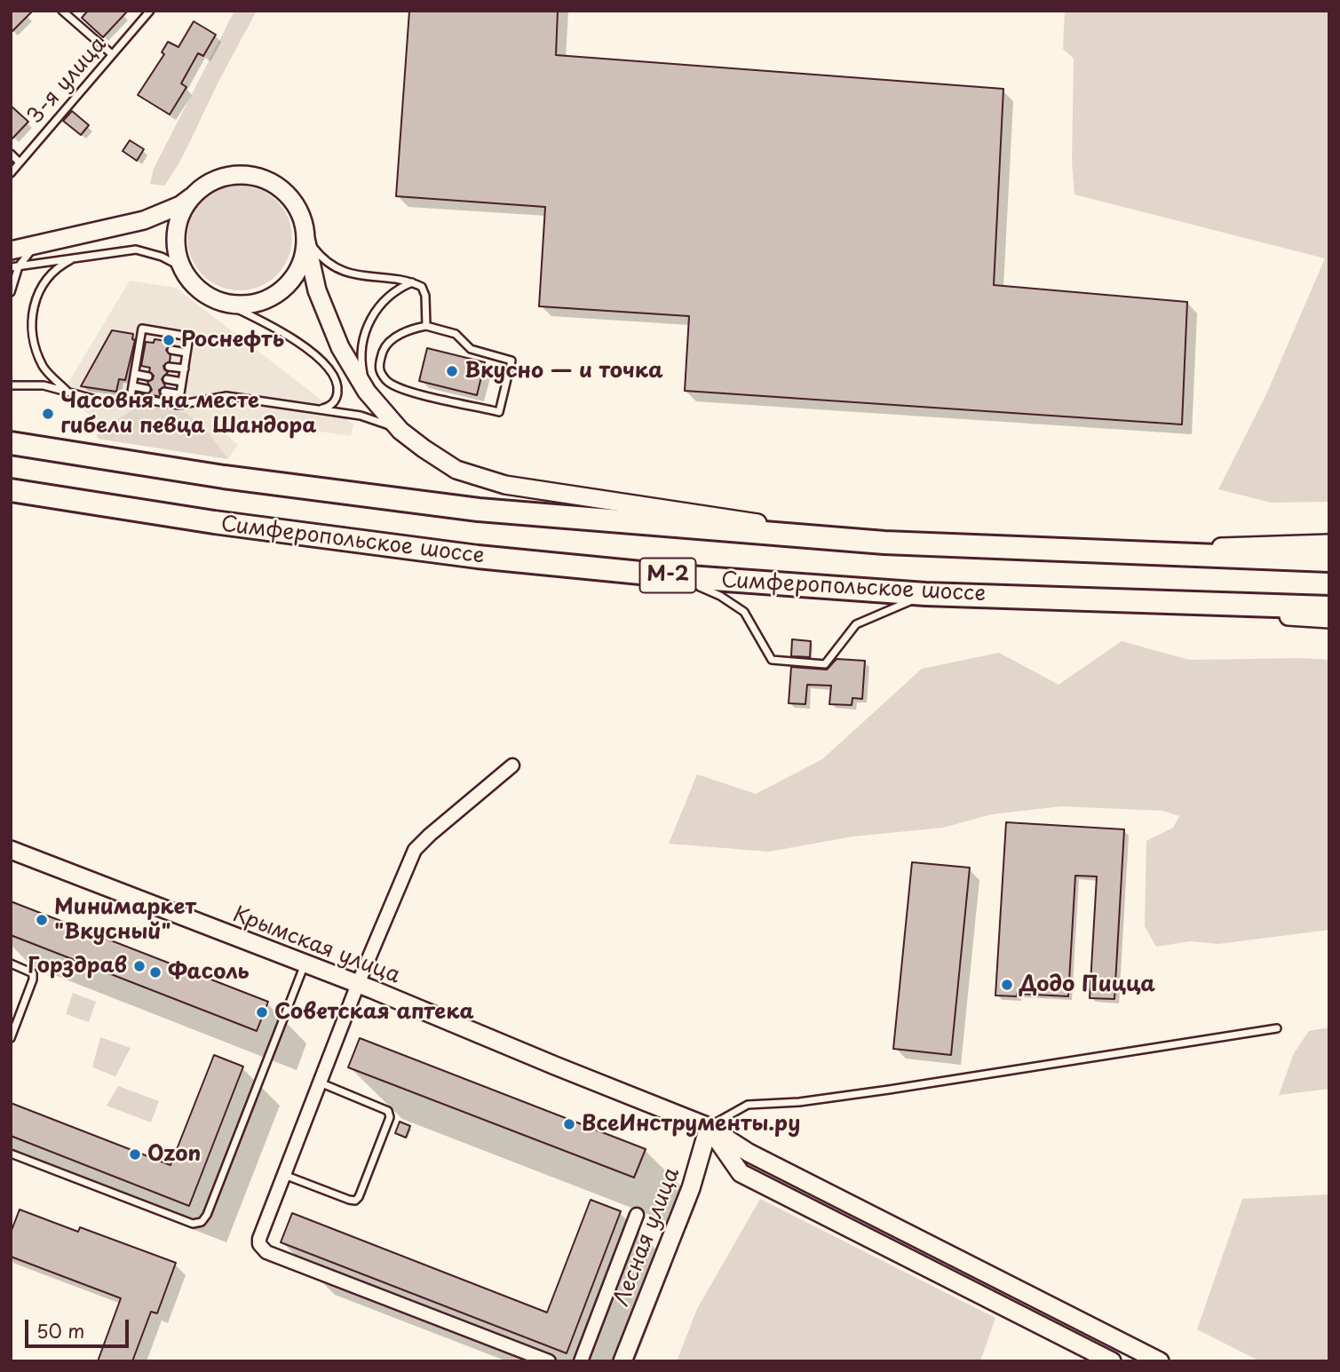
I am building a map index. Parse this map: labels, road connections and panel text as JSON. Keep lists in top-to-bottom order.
{
  "streets": {
    "highway": ["Симферопольское шоссе", "М-2"],
    "street": ["Крымская улица", "Лесная улица"],
    "lane": ["3-я улица"]
  },
  "crossings": [
    ["Крымская улица", "Лесная улица"]
  ],
  "places": [
    "Роснефть",
    "Вкусно — и точка",
    "Часовня на месте гибели певца Шандора",
    "Минимаркет \"Вкусный\"",
    "Горздрав",
    "Фасоль",
    "Додо Пицца",
    "Советская аптека",
    "ВсеИнструменты.ру",
    "Ozon"
  ],
  "scale_bar": "50 m"
}
